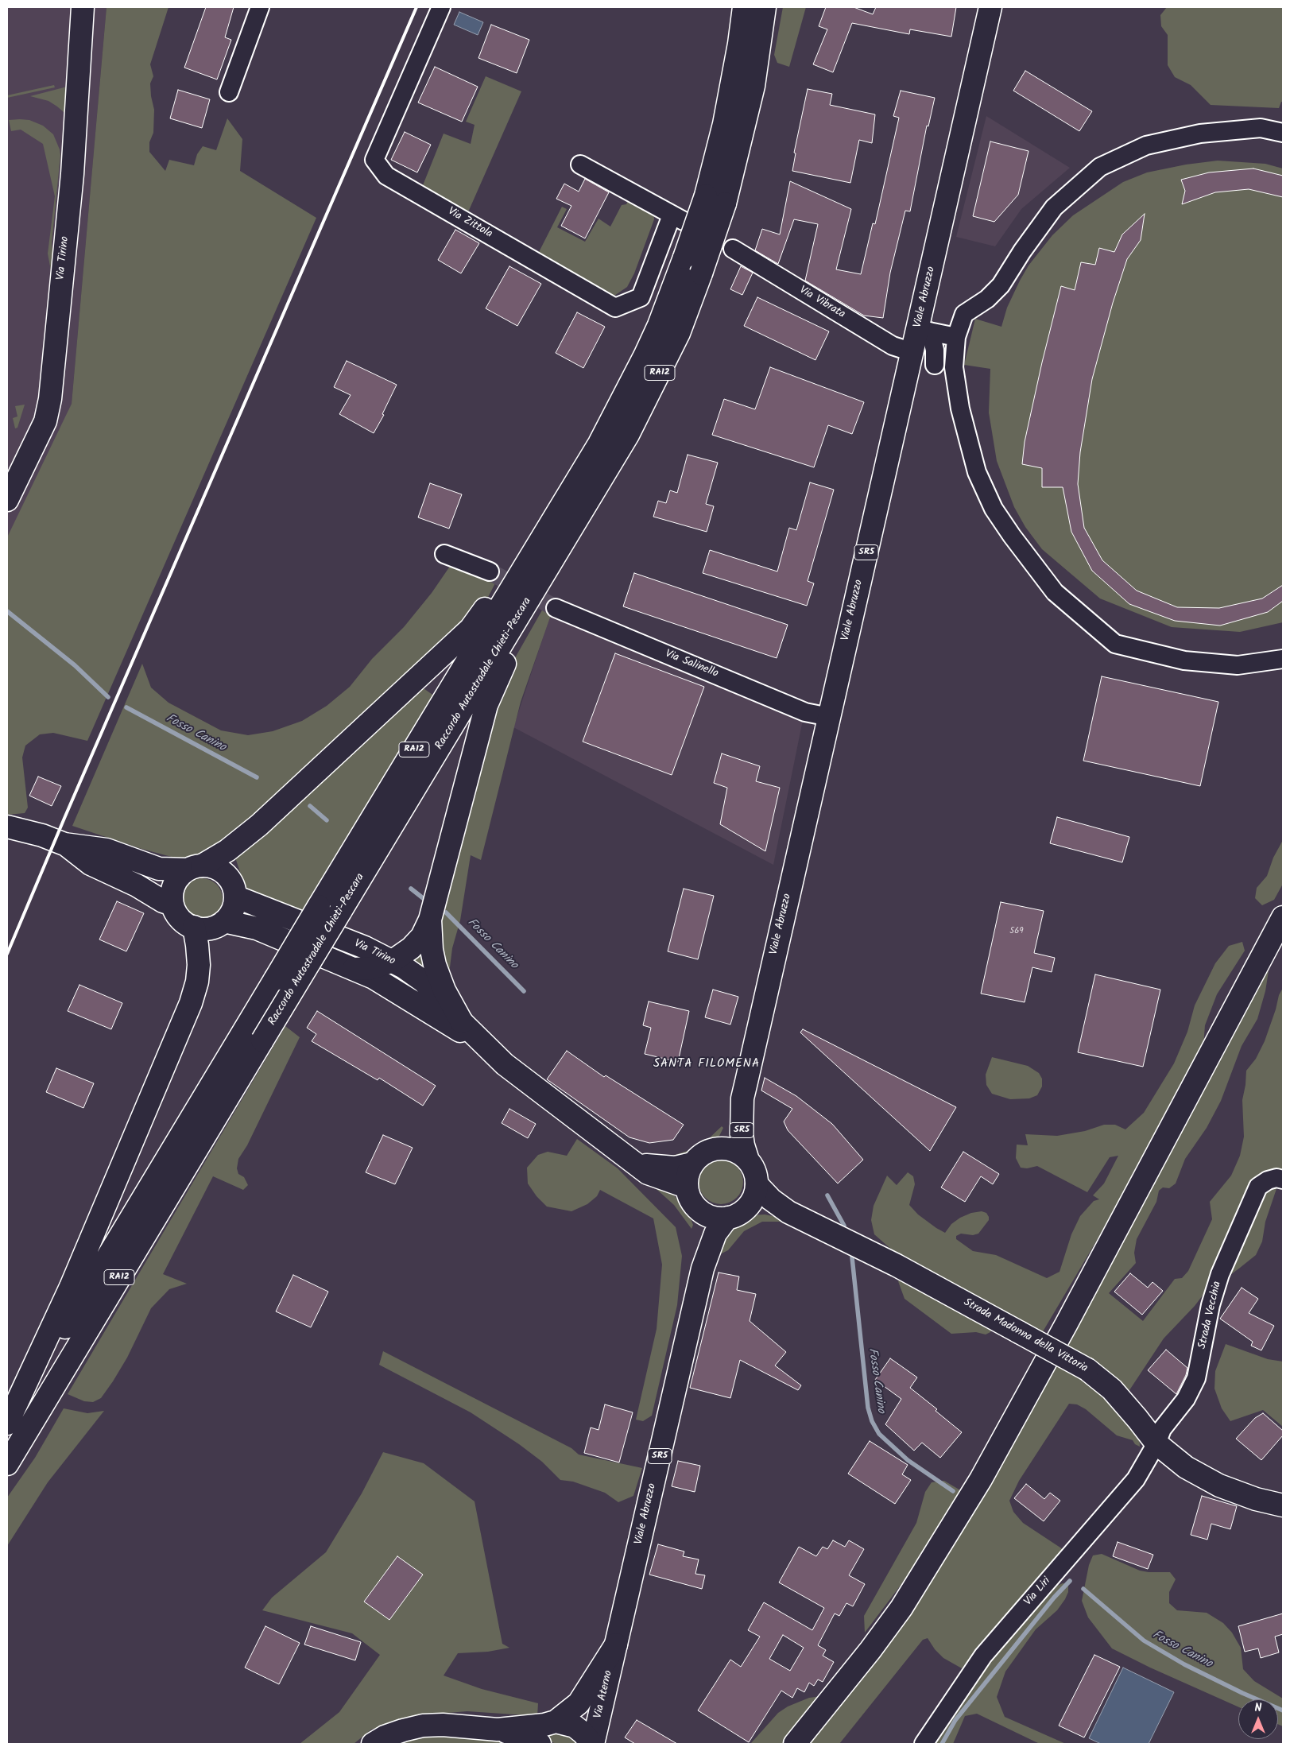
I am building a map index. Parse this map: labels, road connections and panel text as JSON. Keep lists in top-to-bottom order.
{
  "streets": {
    "main road": [
      "Via Tirino",
      "Viale Abruzzo",
      "RA12",
      "SR5",
      "Raccordo Autostradale Chieti-Pescara",
      "Strada Madonna della Vittoria",
      "Via Aterno"
    ],
    "street": [
      "Via Zittola",
      "Via Vibrata",
      "Via Salinello",
      "Strada Vecchia",
      "Via Liri"
    ]
  },
  "crossings": [
    ["Via Tirino", "Viale Abruzzo"],
    ["Via Tirino", "SR5"],
    ["Via Tirino", "Strada Madonna della Vittoria"],
    ["Viale Abruzzo", "Via Vibrata"],
    ["Viale Abruzzo", "SR5"],
    ["Viale Abruzzo", "Via Salinello"],
    ["Viale Abruzzo", "Strada Madonna della Vittoria"],
    ["Viale Abruzzo", "Via Aterno"],
    ["SR5", "Strada Madonna della Vittoria"],
    ["Strada Vecchia", "Strada Madonna della Vittoria"],
    ["Strada Vecchia", "Via Liri"],
    ["Strada Madonna della Vittoria", "Via Liri"]
  ],
  "districts": ["SANTA FILOMENA"],
  "water": ["Fosso Canino"],
  "house_numbers": ["569"],
  "north": "top"
}
